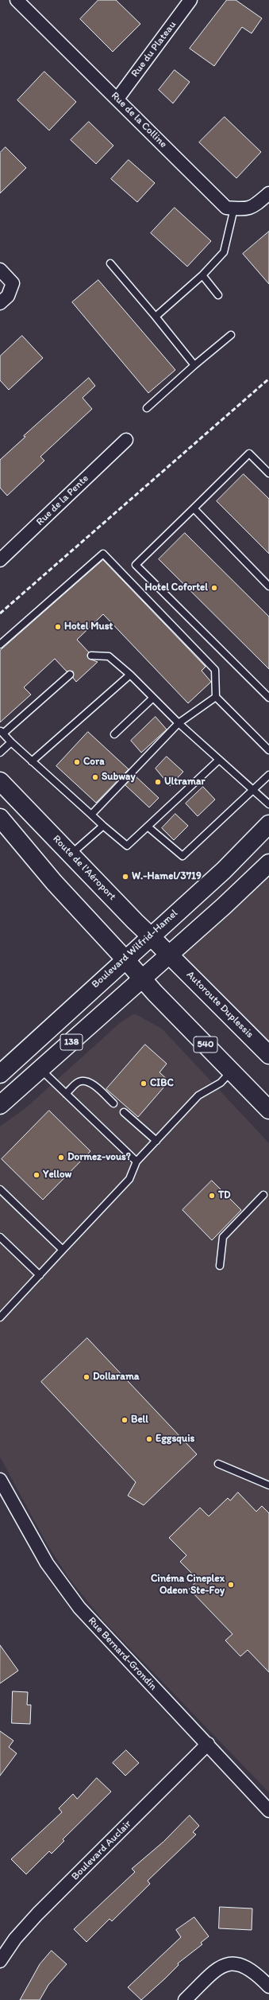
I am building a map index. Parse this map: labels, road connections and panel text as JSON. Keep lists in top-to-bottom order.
{
  "streets": {
    "main road": [
      "Route de l'Aéroport",
      "Boulevard Wilfrid-Hamel",
      "Autoroute Duplessis",
      "138",
      "540"
    ],
    "street": [
      "Rue du Plateau",
      "Rue de la Colline",
      "Rue de la Pente",
      "Rue Bernard-Grondin",
      "Boulevard Auclair"
    ]
  },
  "crossings": [
    ["Rue du Plateau", "Rue de la Colline"],
    ["Route de l'Aéroport", "Boulevard Wilfrid-Hamel"],
    ["Route de l'Aéroport", "Autoroute Duplessis"],
    ["Route de l'Aéroport", "138"],
    ["Boulevard Wilfrid-Hamel", "540"],
    ["Autoroute Duplessis", "138"],
    ["138", "540"],
    ["Rue Bernard-Grondin", "Boulevard Auclair"]
  ],
  "places": [
    "Hotel Cofortel",
    "Hotel Must",
    "Cora",
    "Subway",
    "Ultramar",
    "W.-Hamel/3719",
    "CIBC",
    "Dormez-vous?",
    "Yellow",
    "TD",
    "Dollarama",
    "Bell",
    "Eggsquis",
    "Cinéma Cineplex Odeon Ste-Foy"
  ]
}
